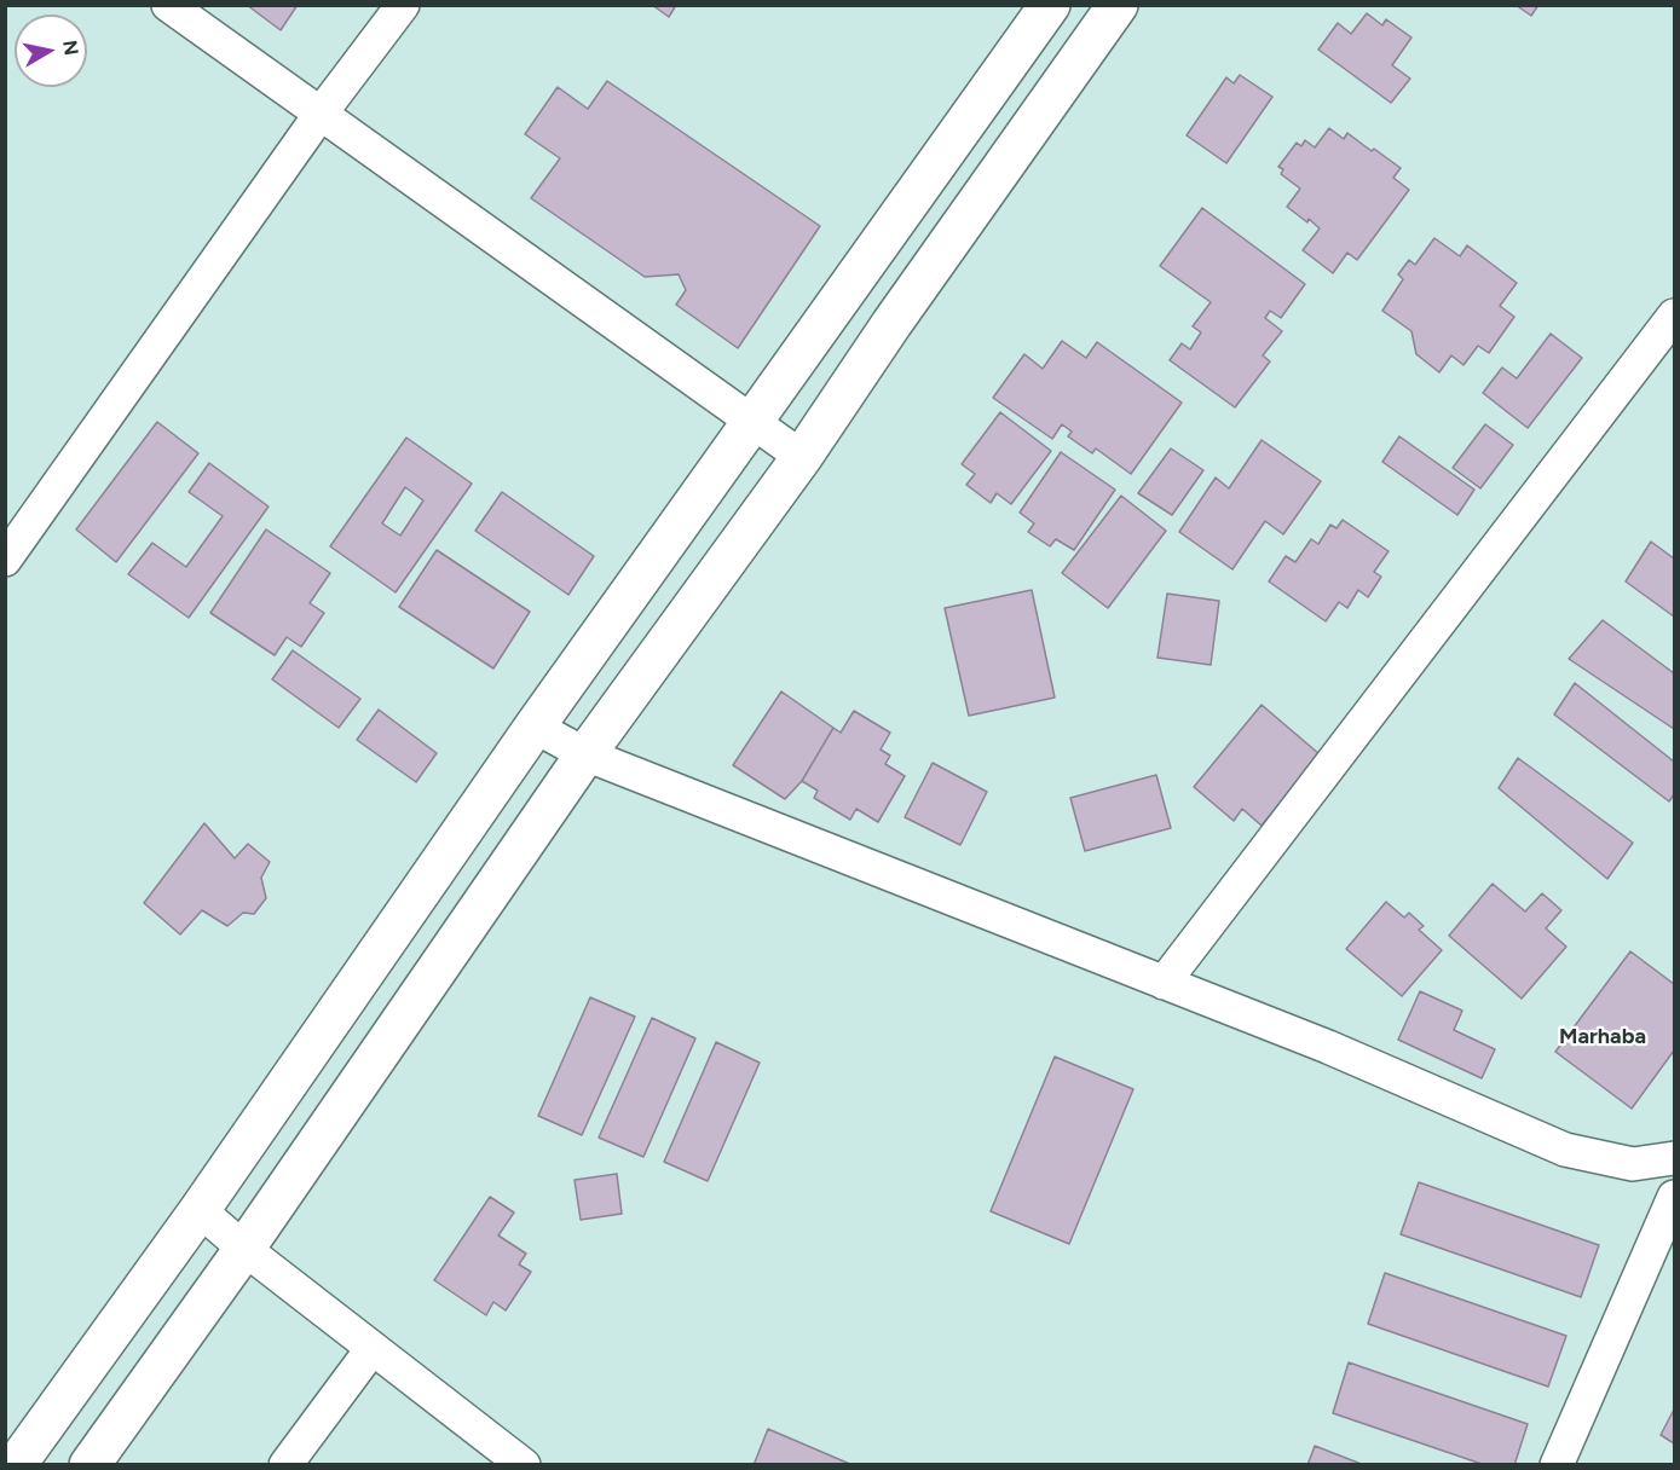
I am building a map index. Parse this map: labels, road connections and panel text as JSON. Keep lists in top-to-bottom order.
{
  "districts": ["Marhaba"],
  "north": "right"
}
